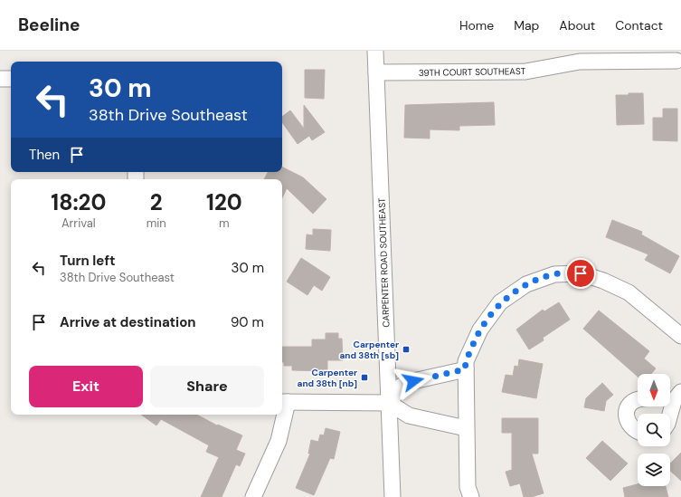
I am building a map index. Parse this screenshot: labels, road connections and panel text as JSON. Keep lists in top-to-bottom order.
{
  "streets": {
    "street": ["39TH COURT SOUTHEAST", "CARPENTER ROAD SOUTHEAST"]
  },
  "crossings": [
    ["39TH COURT SOUTHEAST", "CARPENTER ROAD SOUTHEAST"]
  ],
  "places": {
    "transit": ["Carpenter and 38th [sb]", "Carpenter and 38th [nb]"]
  },
  "north": "bottom",
  "page": {
    "header": "Beeline",
    "nav": [
      "Home",
      "Map",
      "About",
      "Contact"
    ],
    "turn": ["30 m", "38th Drive Southeast"],
    "then": "Then",
    "eta": [
      "18:20",
      "Arrival",
      "2",
      "min",
      "120",
      "m"
    ],
    "list": [
      {
        "name": "Turn left",
        "note": "38th Drive Southeast",
        "value": "30 m"
      },
      {
        "name": "Arrive at destination",
        "value": "90 m"
      }
    ],
    "buttons": ["Exit", "Share"]
  }
}
